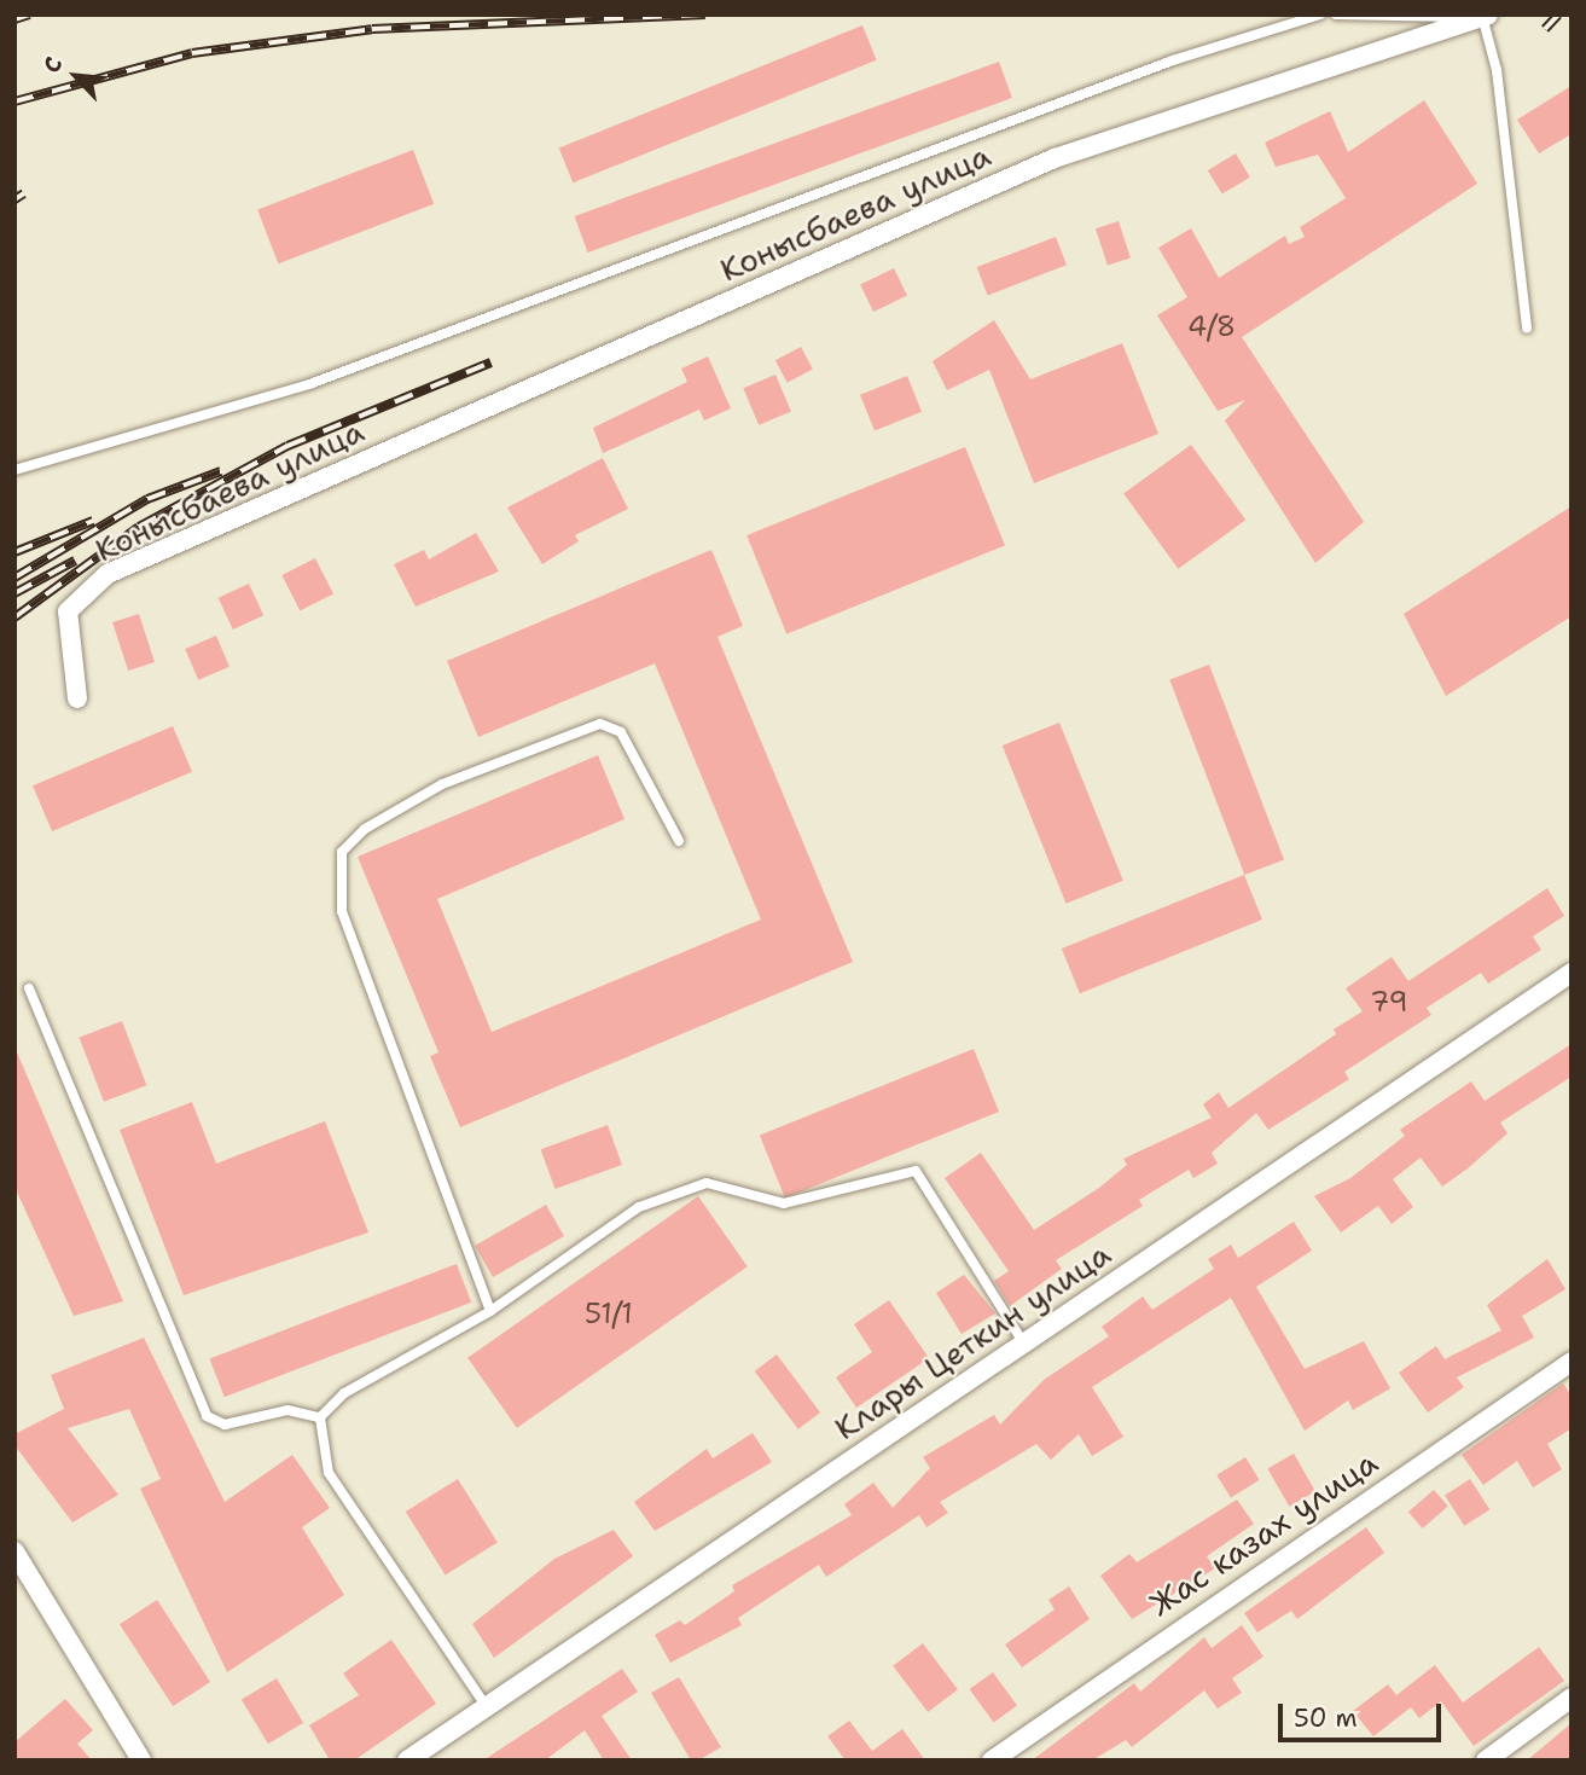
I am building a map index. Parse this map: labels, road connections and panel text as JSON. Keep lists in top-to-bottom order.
{
  "streets": {
    "street": ["Конысбаева улица", "Клары Цеткин улица", "Жас казах улица"]
  },
  "house_numbers": ["4/8", "79", "51/1"],
  "scale_bar": "50 m",
  "north": "top left"
}
